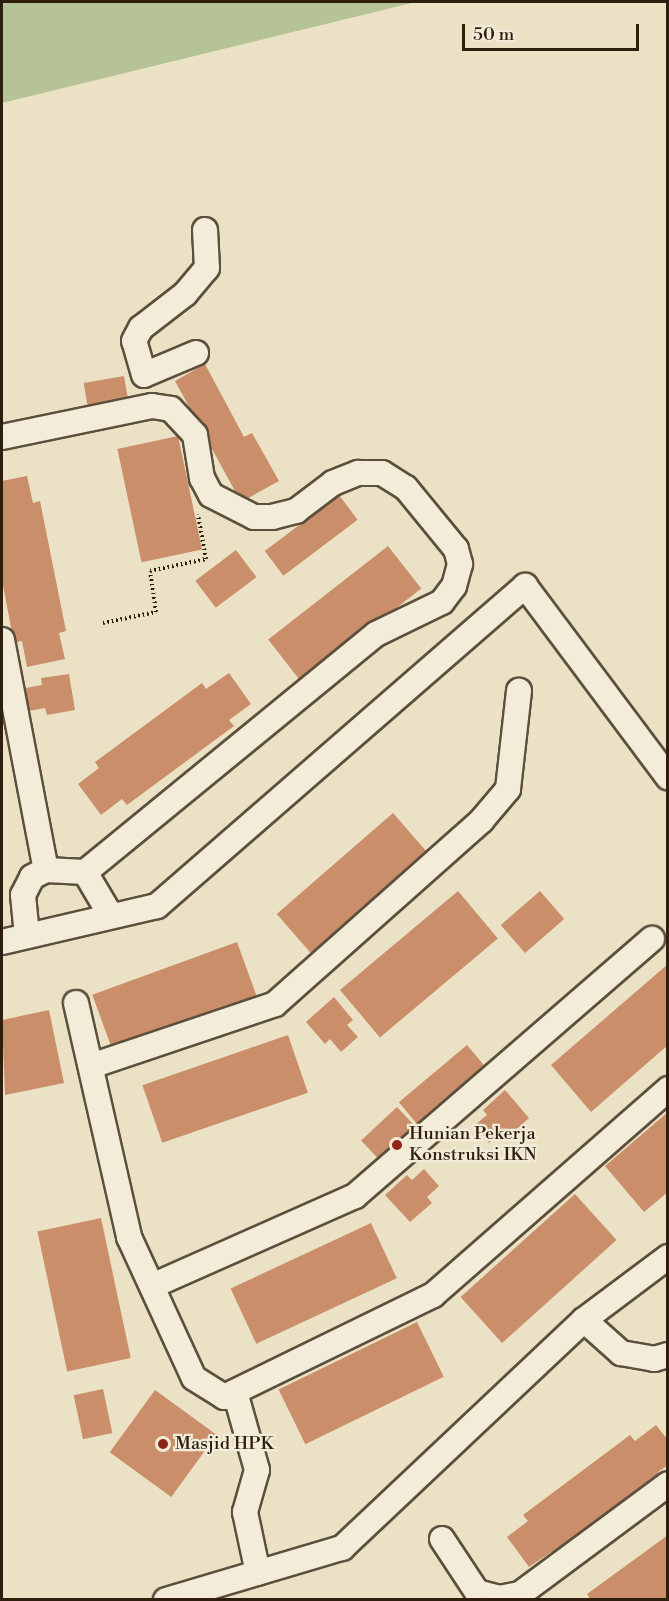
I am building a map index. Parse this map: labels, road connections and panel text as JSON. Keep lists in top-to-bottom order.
{
  "places": ["Hunian Pekerja Konstruksi IKN", "Masjid HPK"],
  "scale_bar": "50 m"
}
